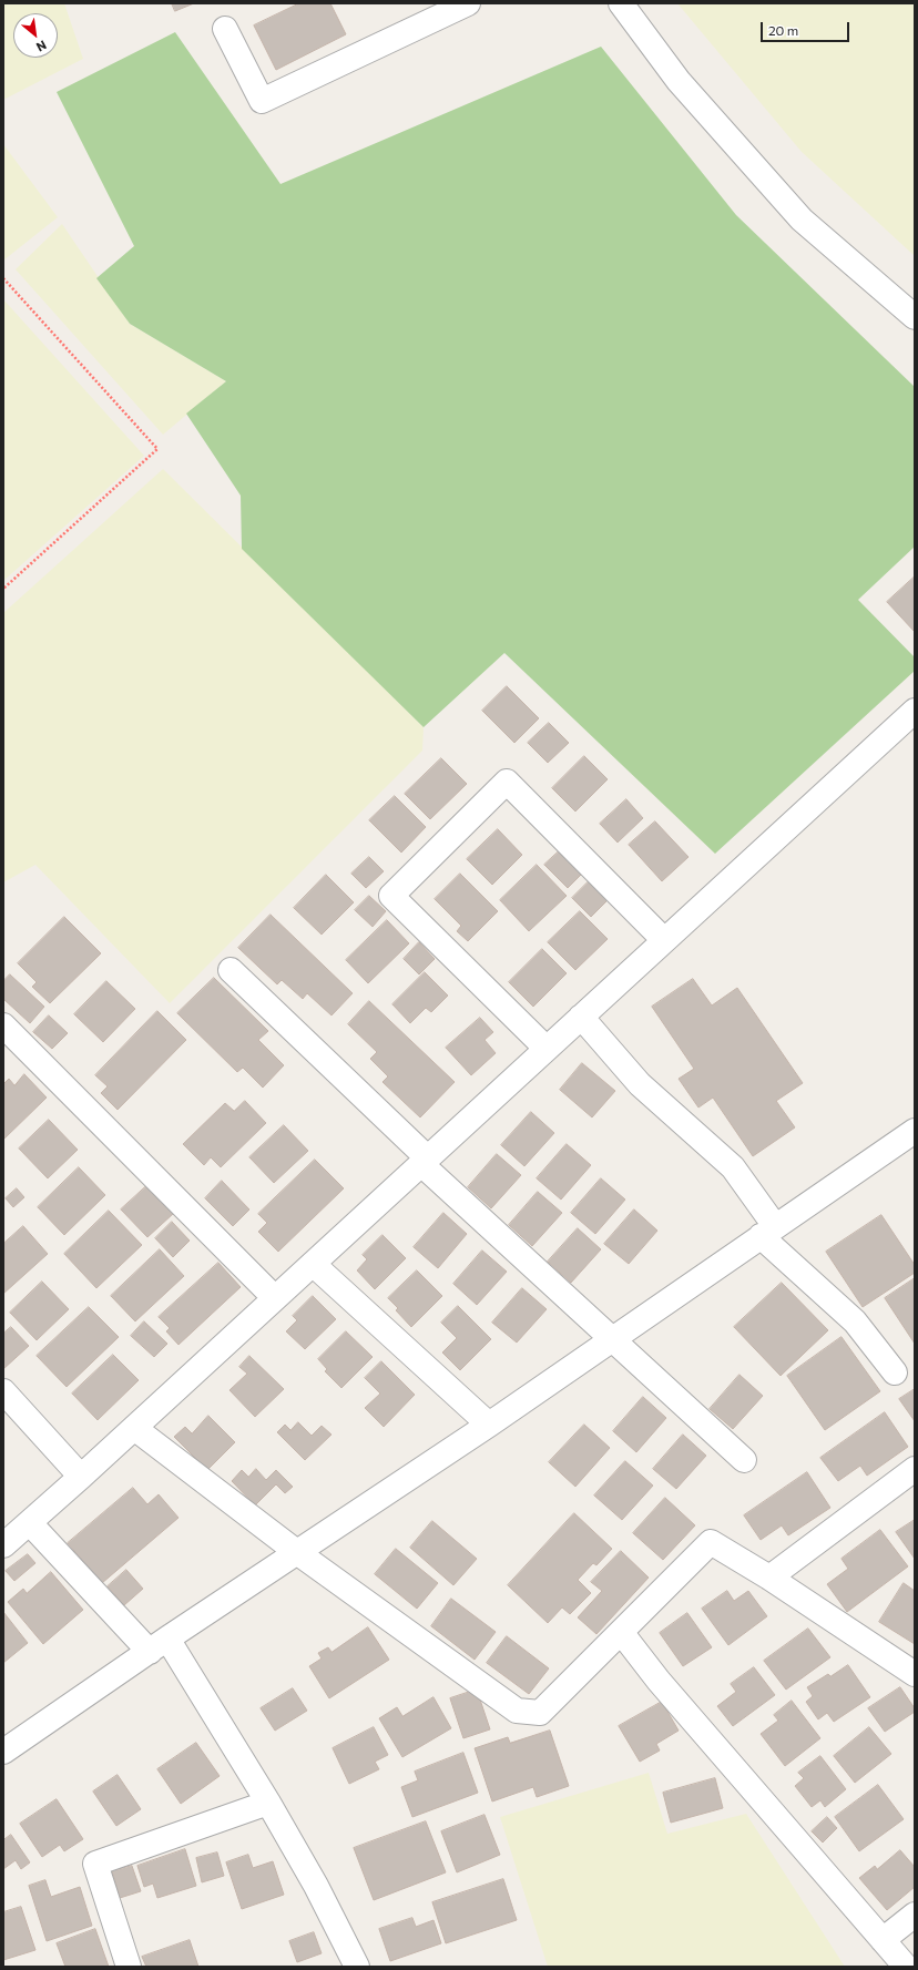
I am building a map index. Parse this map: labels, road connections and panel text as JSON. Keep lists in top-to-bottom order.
{
  "scale_bar": "20 m",
  "north": "bottom right"
}
